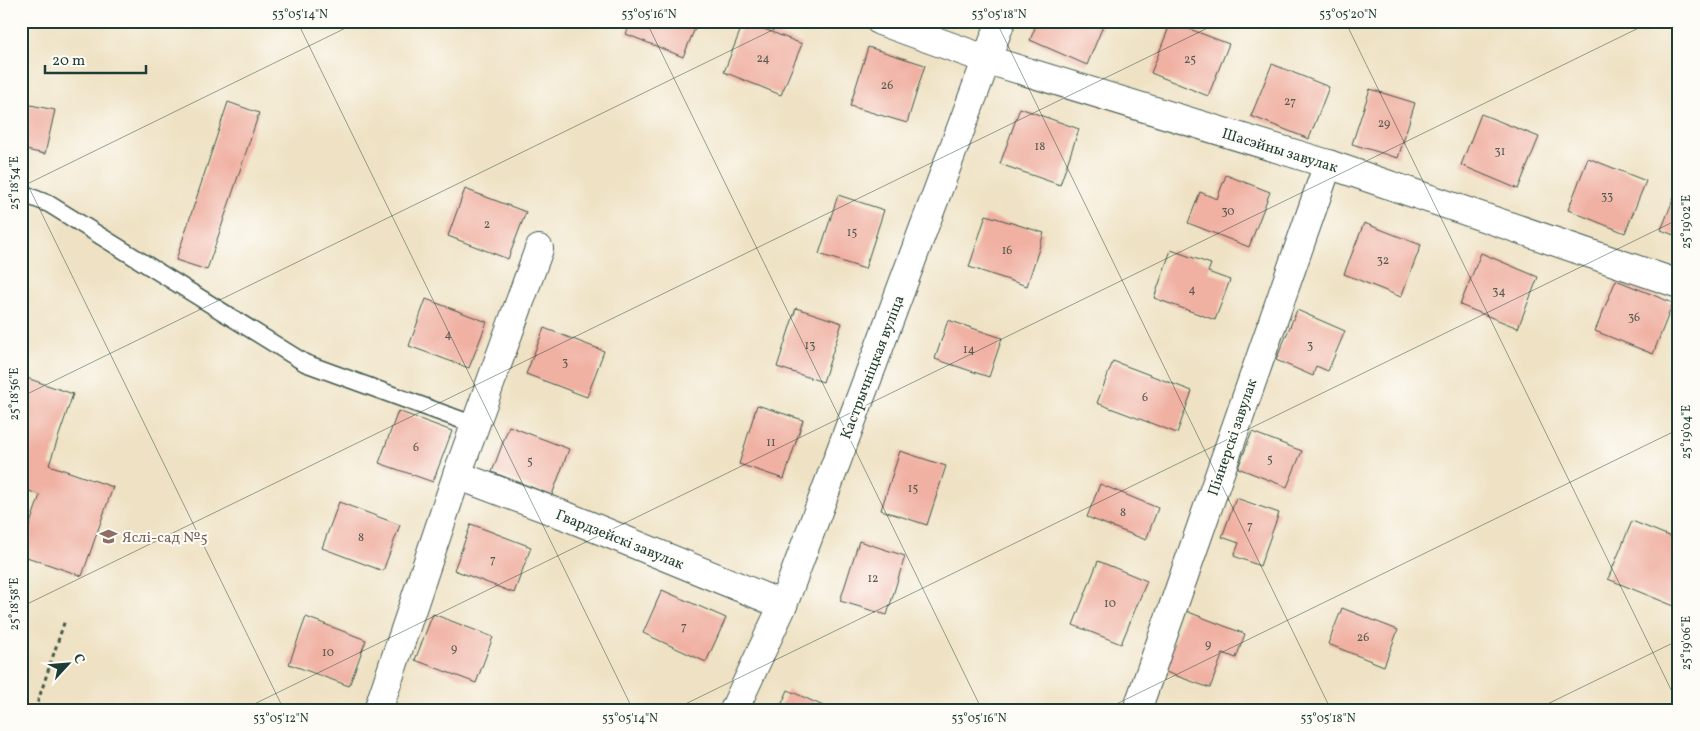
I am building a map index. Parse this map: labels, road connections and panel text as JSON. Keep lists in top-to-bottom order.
{
  "streets": {
    "street": [
      "Шасэйны завулак",
      "Кастрычніцкая вуліца",
      "Піянерскі завулак",
      "Гвардзейскі завулак"
    ]
  },
  "crossings": [
    ["Шасэйны завулак", "Кастрычніцкая вуліца"],
    ["Шасэйны завулак", "Піянерскі завулак"],
    ["Кастрычніцкая вуліца", "Гвардзейскі завулак"]
  ],
  "places": {
    "school or university": ["Яслі-сад №5"]
  },
  "house_numbers": [
    "24",
    "25",
    "26",
    "27",
    "29",
    "18",
    "31",
    "33",
    "30",
    "2",
    "15",
    "16",
    "32",
    "4",
    "34",
    "36",
    "4",
    "13",
    "3",
    "14",
    "3",
    "6",
    "11",
    "6",
    "5",
    "5",
    "15",
    "8",
    "7",
    "8",
    "7",
    "12",
    "10",
    "7",
    "26",
    "9",
    "9",
    "10"
  ],
  "scale_bar": "20 m",
  "north": "top right",
  "coordinates": [
    "53°05'14\"N",
    "53°05'16\"N",
    "53°05'18\"N",
    "53°05'20\"N",
    "25°18'54\"E",
    "25°19'02\"E",
    "25°18'56\"E",
    "25°19'04\"E",
    "25°18'58\"E",
    "25°19'06\"E",
    "53°05'12\"N"
  ]
}
